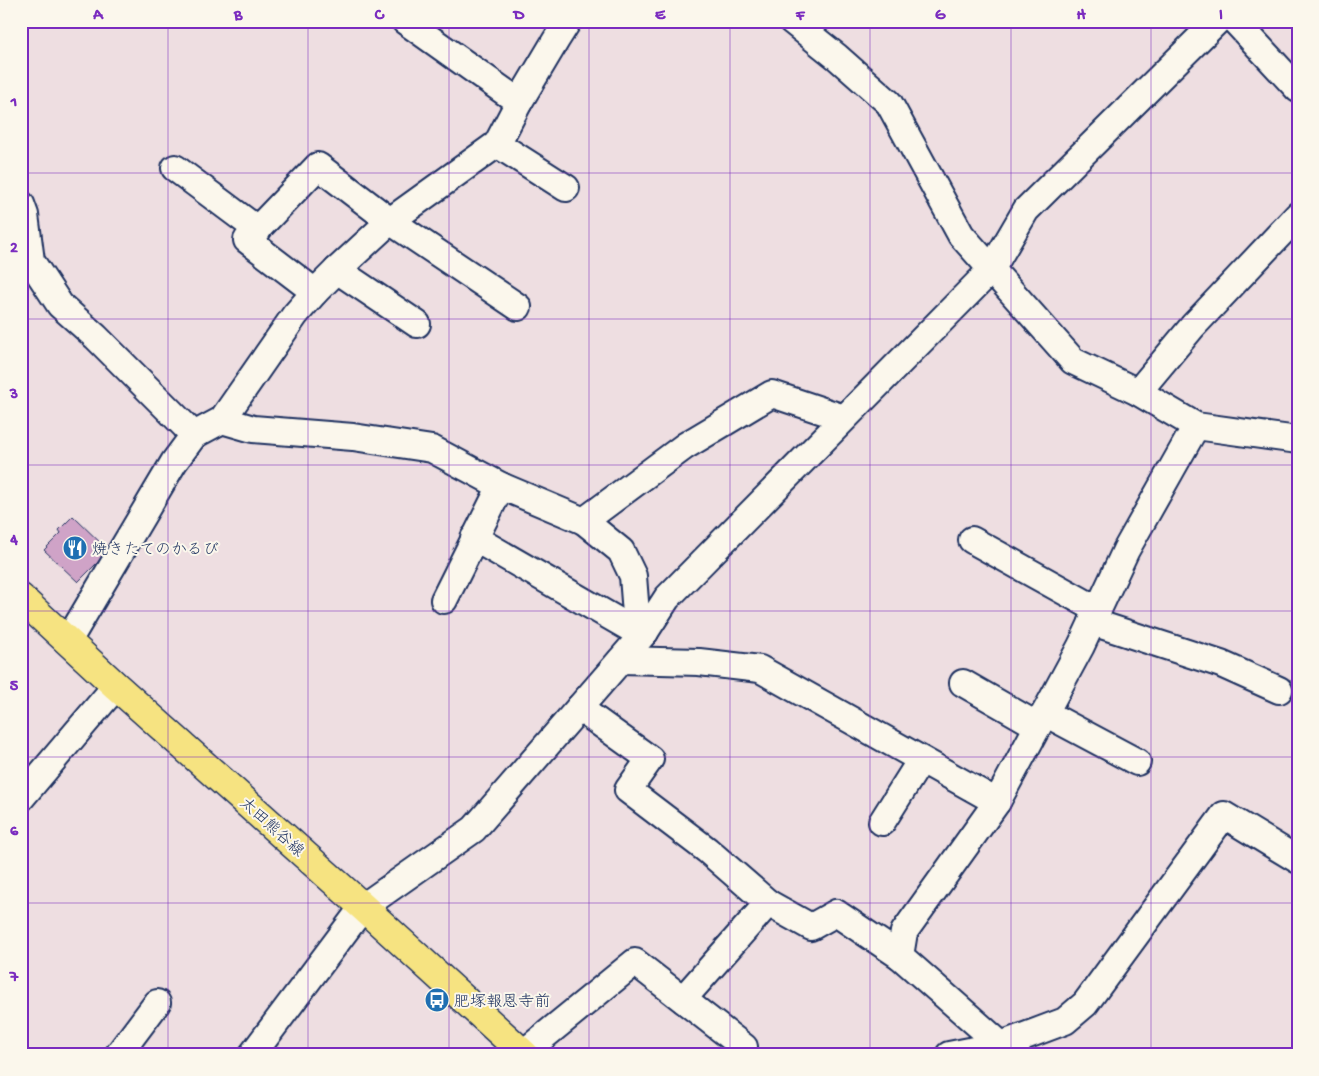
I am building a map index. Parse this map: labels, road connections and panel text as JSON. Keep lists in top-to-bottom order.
{
  "streets": {
    "main road": ["太田熊谷線"]
  },
  "places": {
    "restaurant": ["焼きたてのかるび"],
    "bus stop": ["肥塚報恩寺前"]
  },
  "grid": {
    "columns": [
      "A",
      "B",
      "C",
      "D",
      "E",
      "F",
      "G",
      "H",
      "I"
    ],
    "rows": [
      "1",
      "2",
      "3",
      "4",
      "5",
      "6",
      "7"
    ]
  }
}
